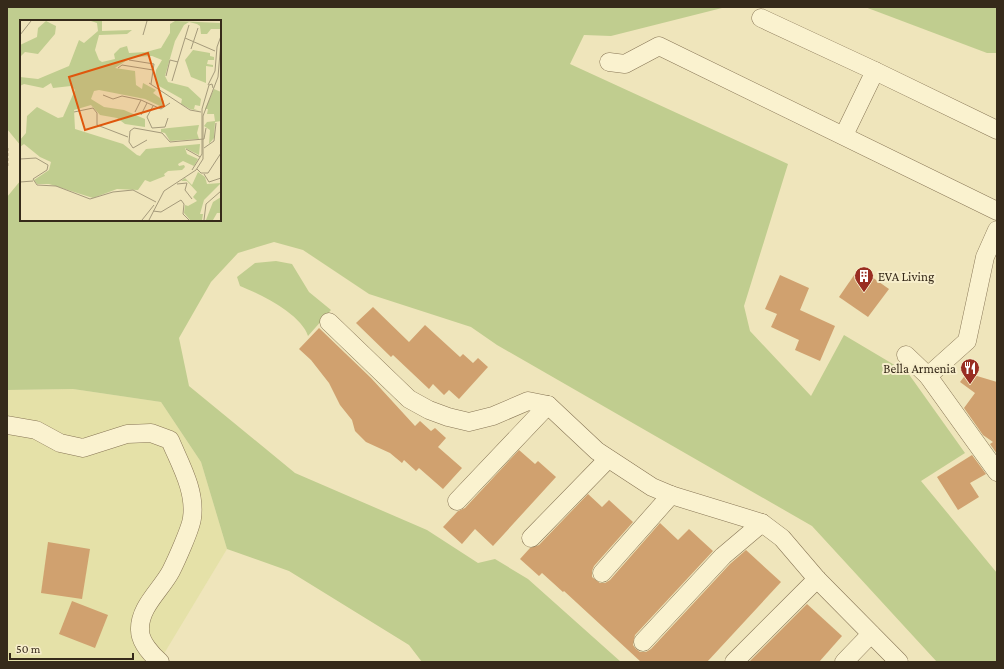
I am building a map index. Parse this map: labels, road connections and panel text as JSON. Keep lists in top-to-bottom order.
{
  "places": {
    "building": ["EVA Living"],
    "restaurant": ["Bella Armenia"]
  },
  "scale_bar": "50 m"
}
